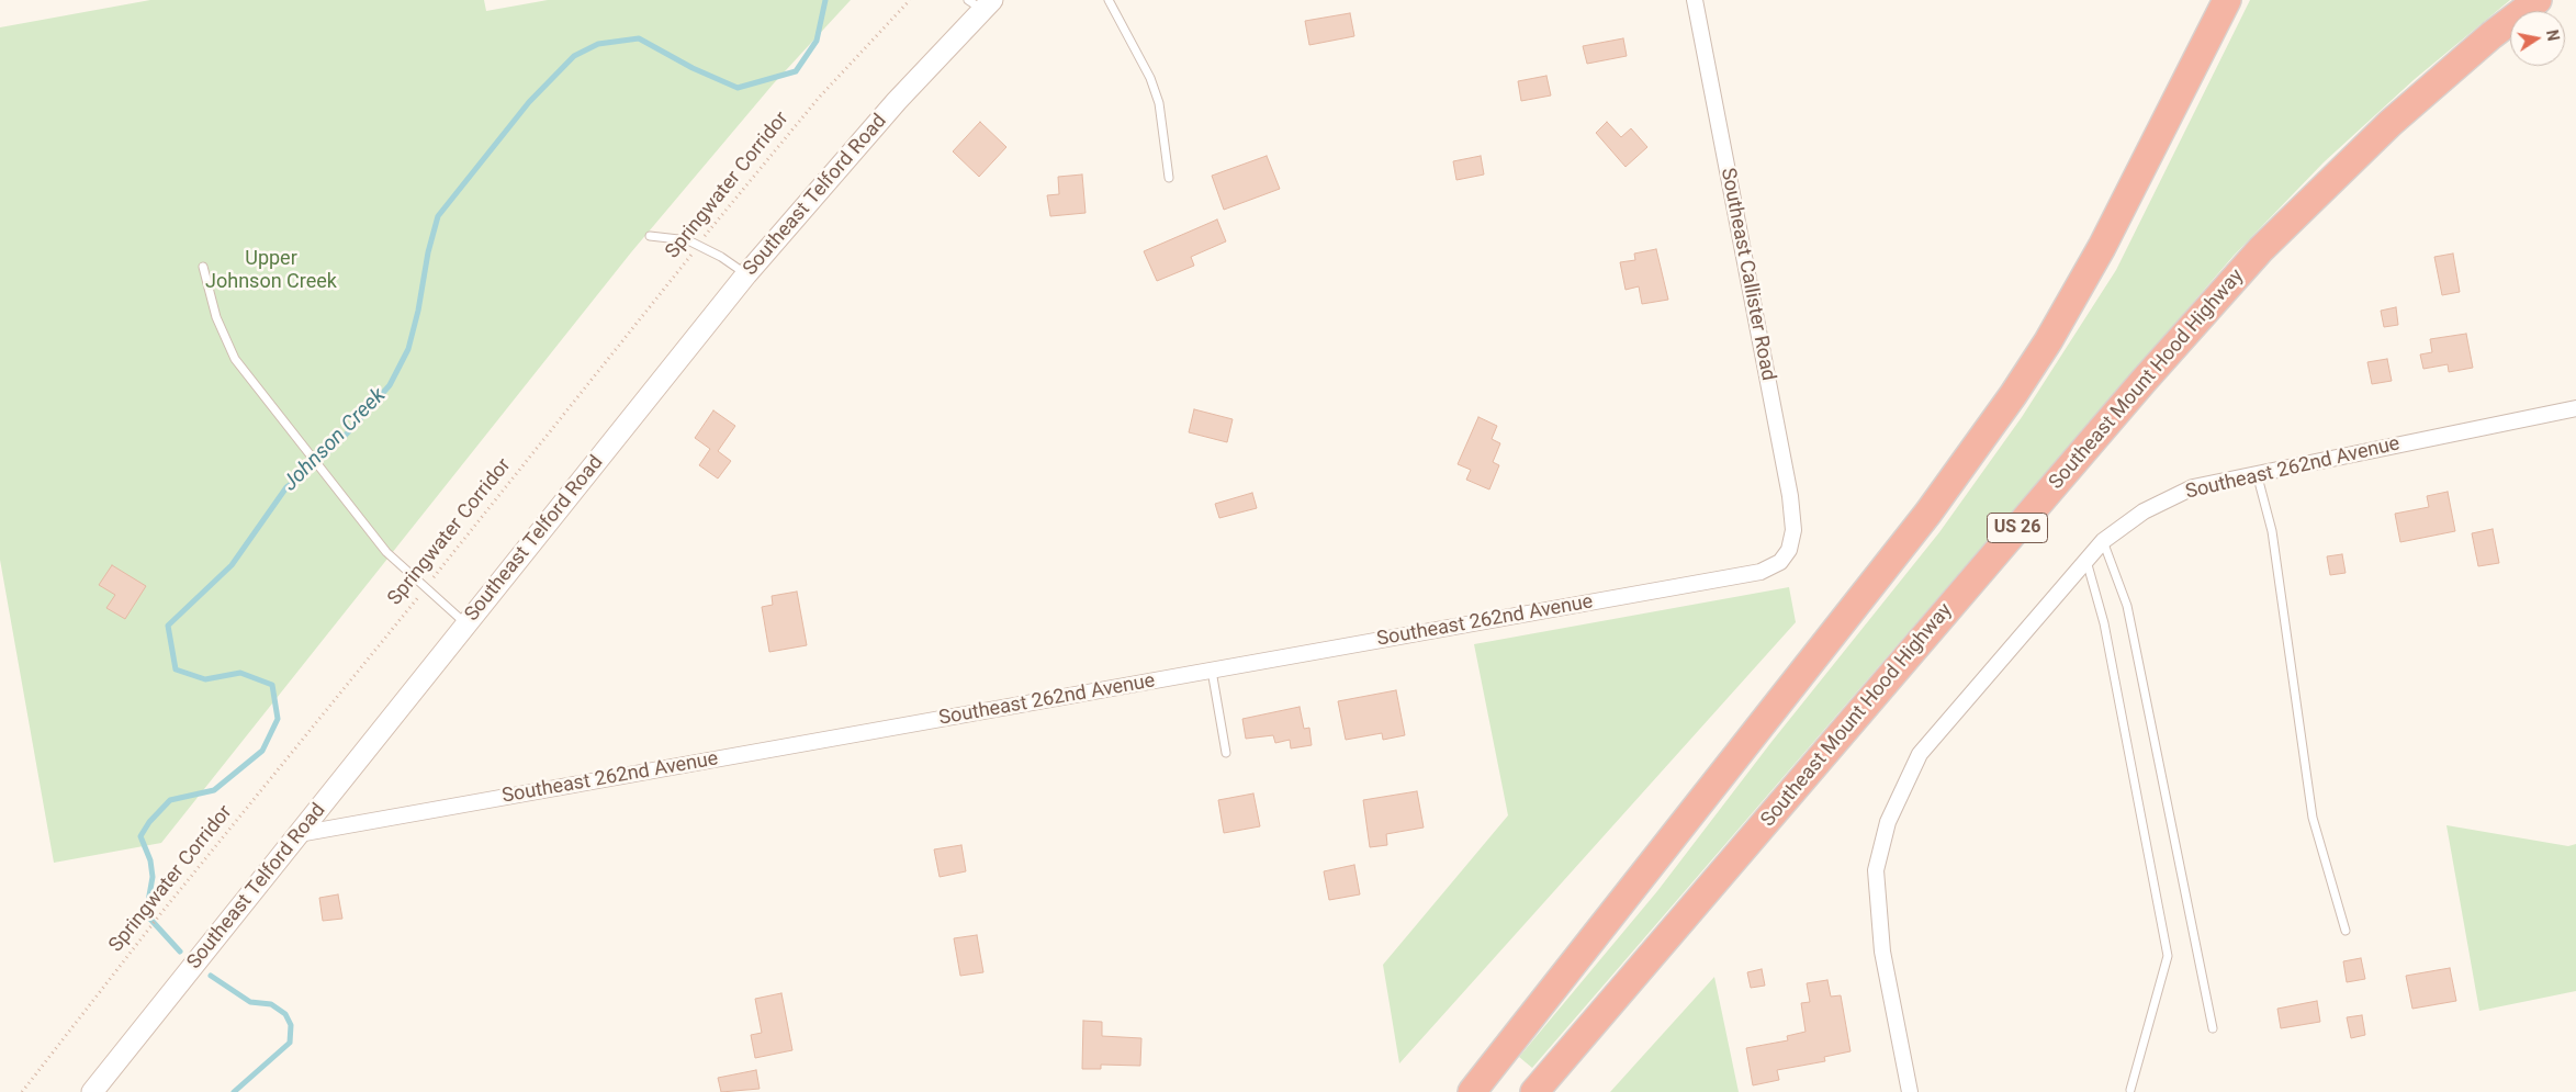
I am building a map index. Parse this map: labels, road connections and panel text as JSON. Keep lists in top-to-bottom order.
{
  "streets": {
    "highway": ["Southeast Mount Hood Highway", "US 26"],
    "street": ["Southeast Telford Road", "Southeast Callister Road", "Southeast 262nd Avenue"],
    "path": ["Springwater Corridor"]
  },
  "crossings": [
    ["Southeast Telford Road", "Southeast 262nd Avenue"],
    ["Southeast Callister Road", "Southeast 262nd Avenue"]
  ],
  "water": ["Johnson Creek"],
  "parks": ["Upper Johnson Creek"],
  "north": "right"
}
